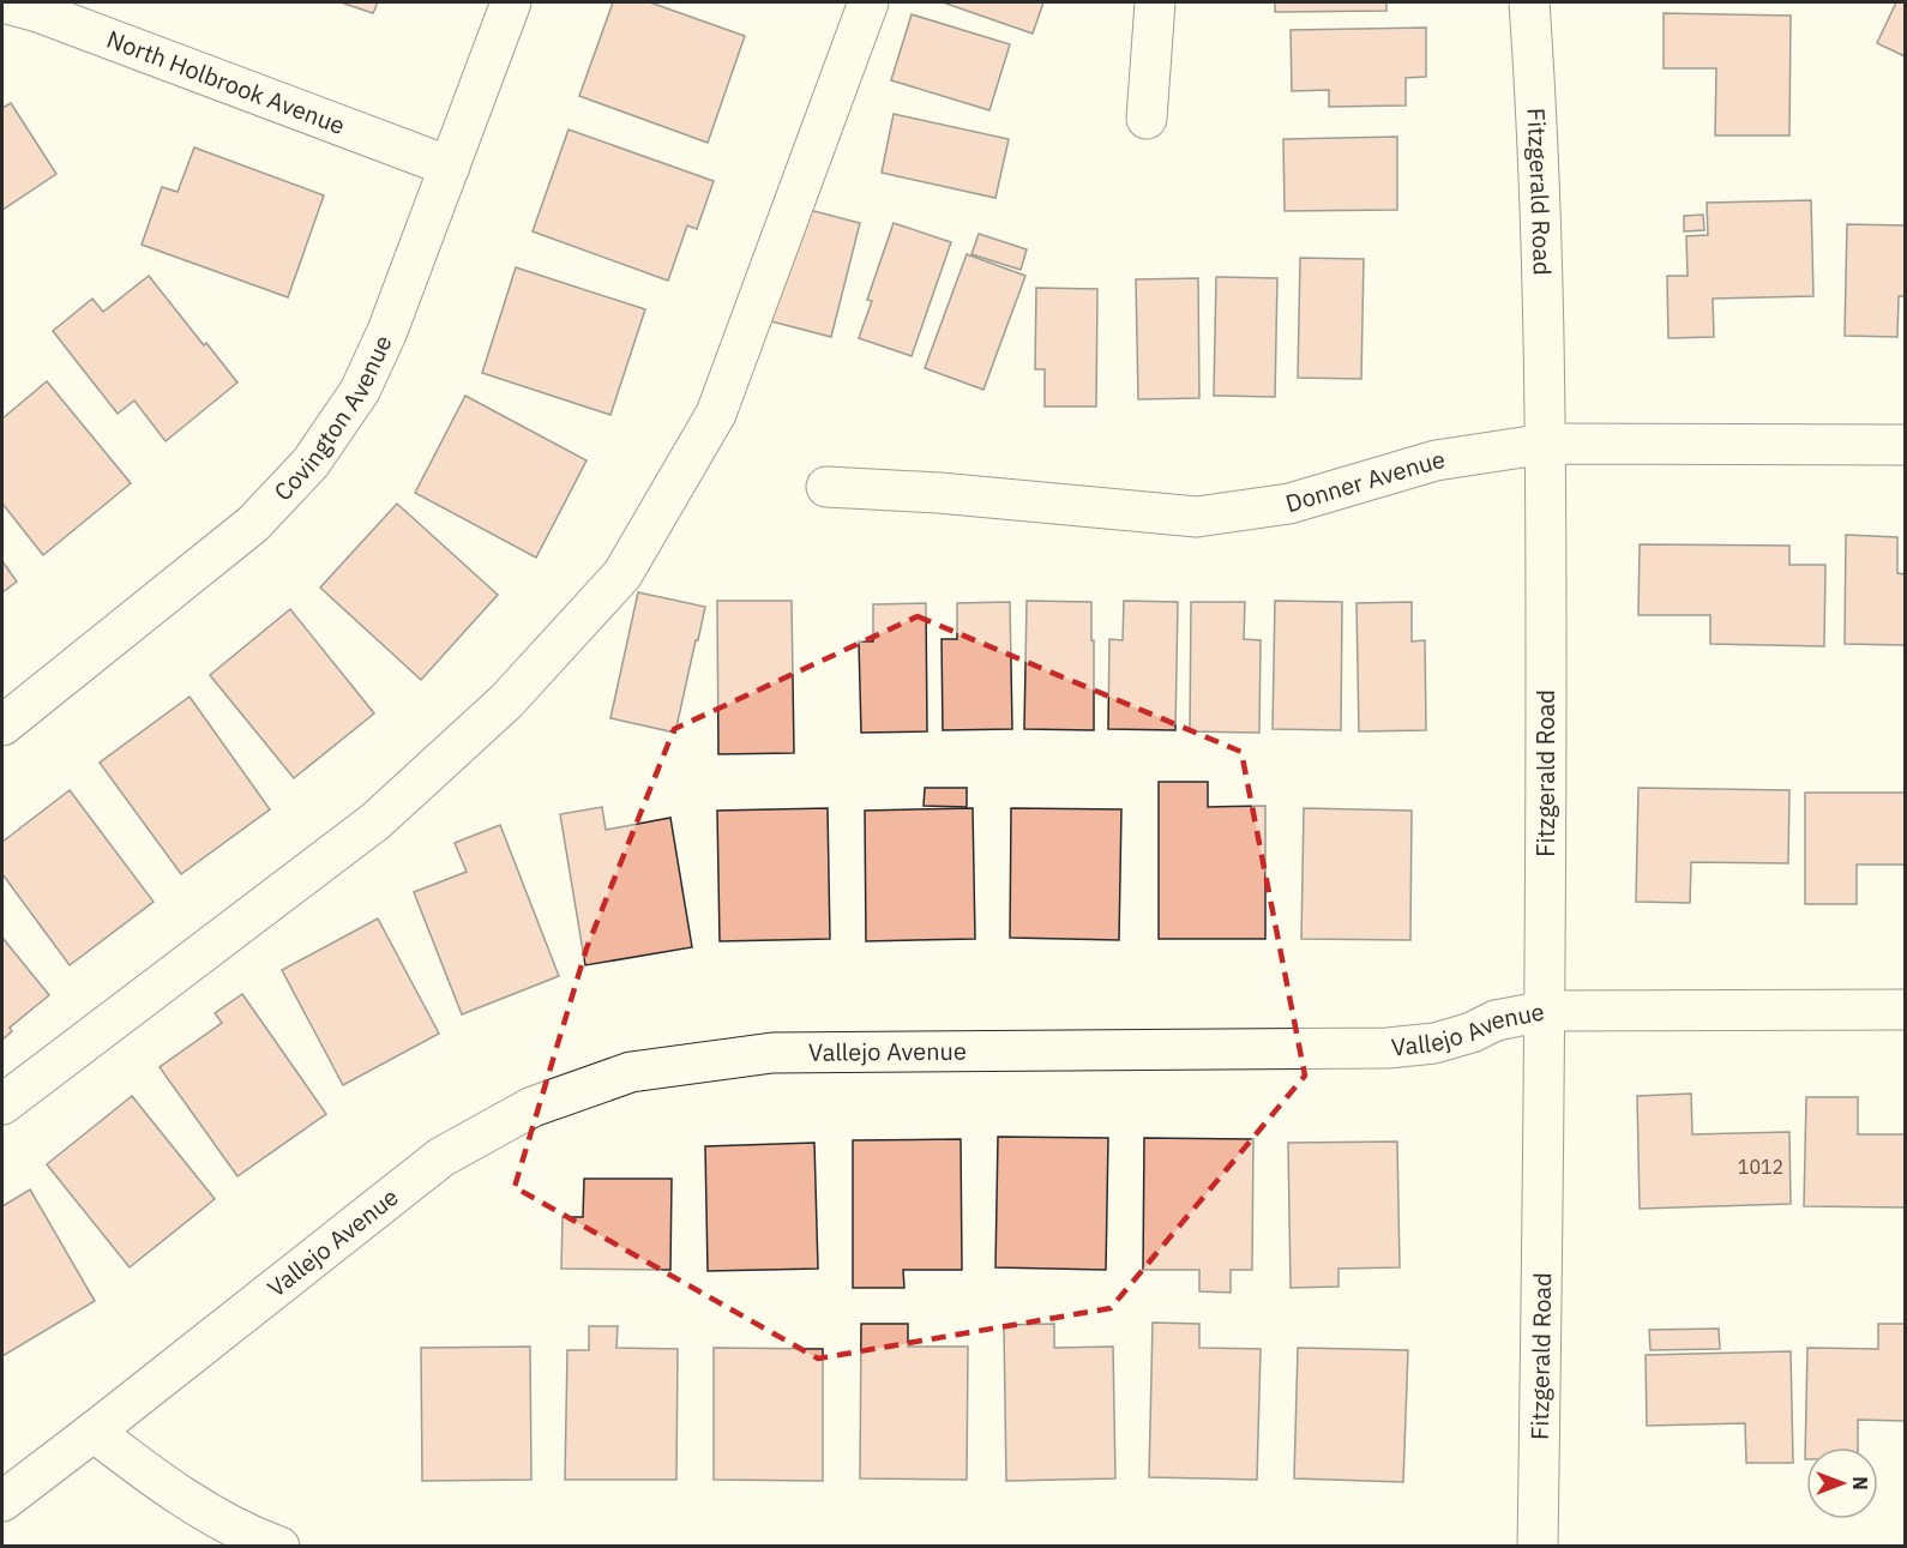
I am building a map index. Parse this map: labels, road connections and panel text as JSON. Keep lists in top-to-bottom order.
{
  "streets": {
    "street": [
      "North Holbrook Avenue",
      "Fitzgerald Road",
      "Covington Avenue",
      "Donner Avenue",
      "Vallejo Avenue"
    ]
  },
  "crossings": [
    ["North Holbrook Avenue", "Covington Avenue"],
    ["Fitzgerald Road", "Donner Avenue"],
    ["Fitzgerald Road", "Vallejo Avenue"]
  ],
  "house_numbers": ["1012"],
  "north": "right"
}
